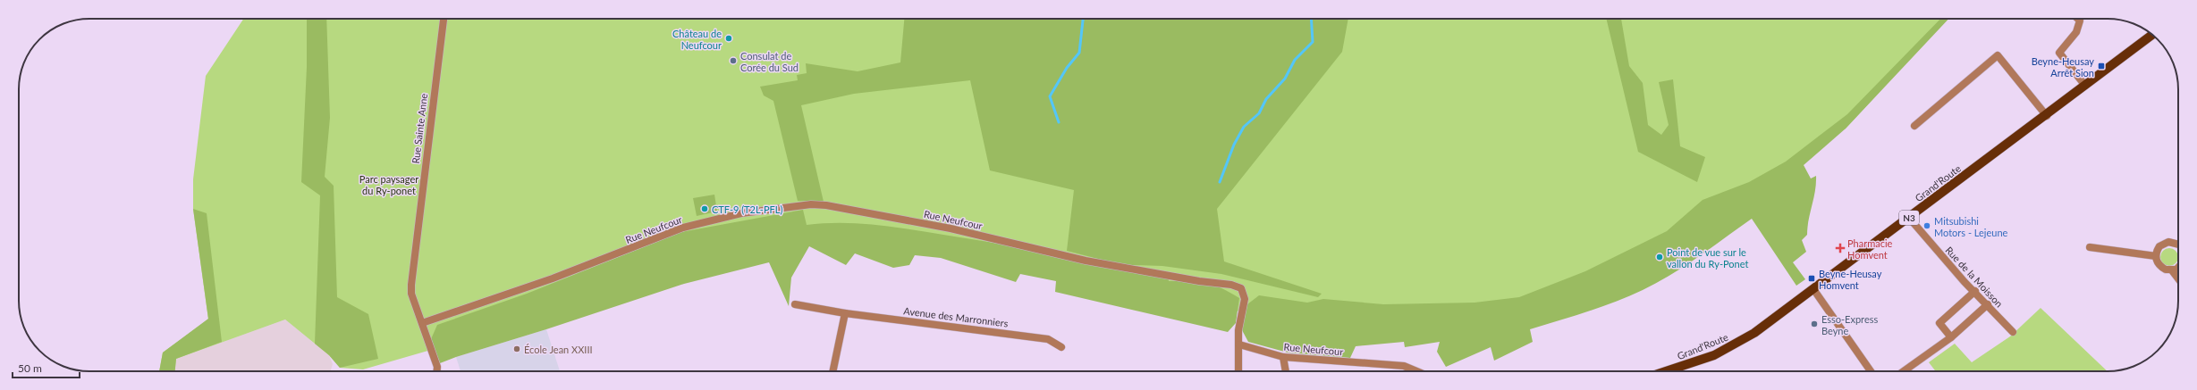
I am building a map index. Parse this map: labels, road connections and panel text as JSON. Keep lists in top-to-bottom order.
{
  "streets": {
    "main road": ["Grand'Route", "N3"],
    "street": [
      "Rue Sainte Anne",
      "Rue Neufcour",
      "Rue de la Moisson",
      "Avenue des Marronniers"
    ]
  },
  "crossings": [
    ["Rue Sainte Anne", "Rue Neufcour"],
    ["Grand'Route", "Rue de la Moisson"]
  ],
  "parks": ["Parc paysager du Ry-ponet"],
  "places": {
    "other": [
      "Château de Neufcour",
      "Consulat de Corée du Sud",
      "CTF-9 (T2L-PFL)",
      "Mitsubishi Motors - Lejeune",
      "Point de vue sur le vallon du Ry-Ponet",
      "Esso-Express Beyne",
      "École Jean XXIII"
    ],
    "transit": ["Beyne-Heusay Arrêt Sion", "Beyne-Heusay Homvent"],
    "health": ["Pharmacie Homvent"]
  },
  "scale_bar": "50 m"
}
